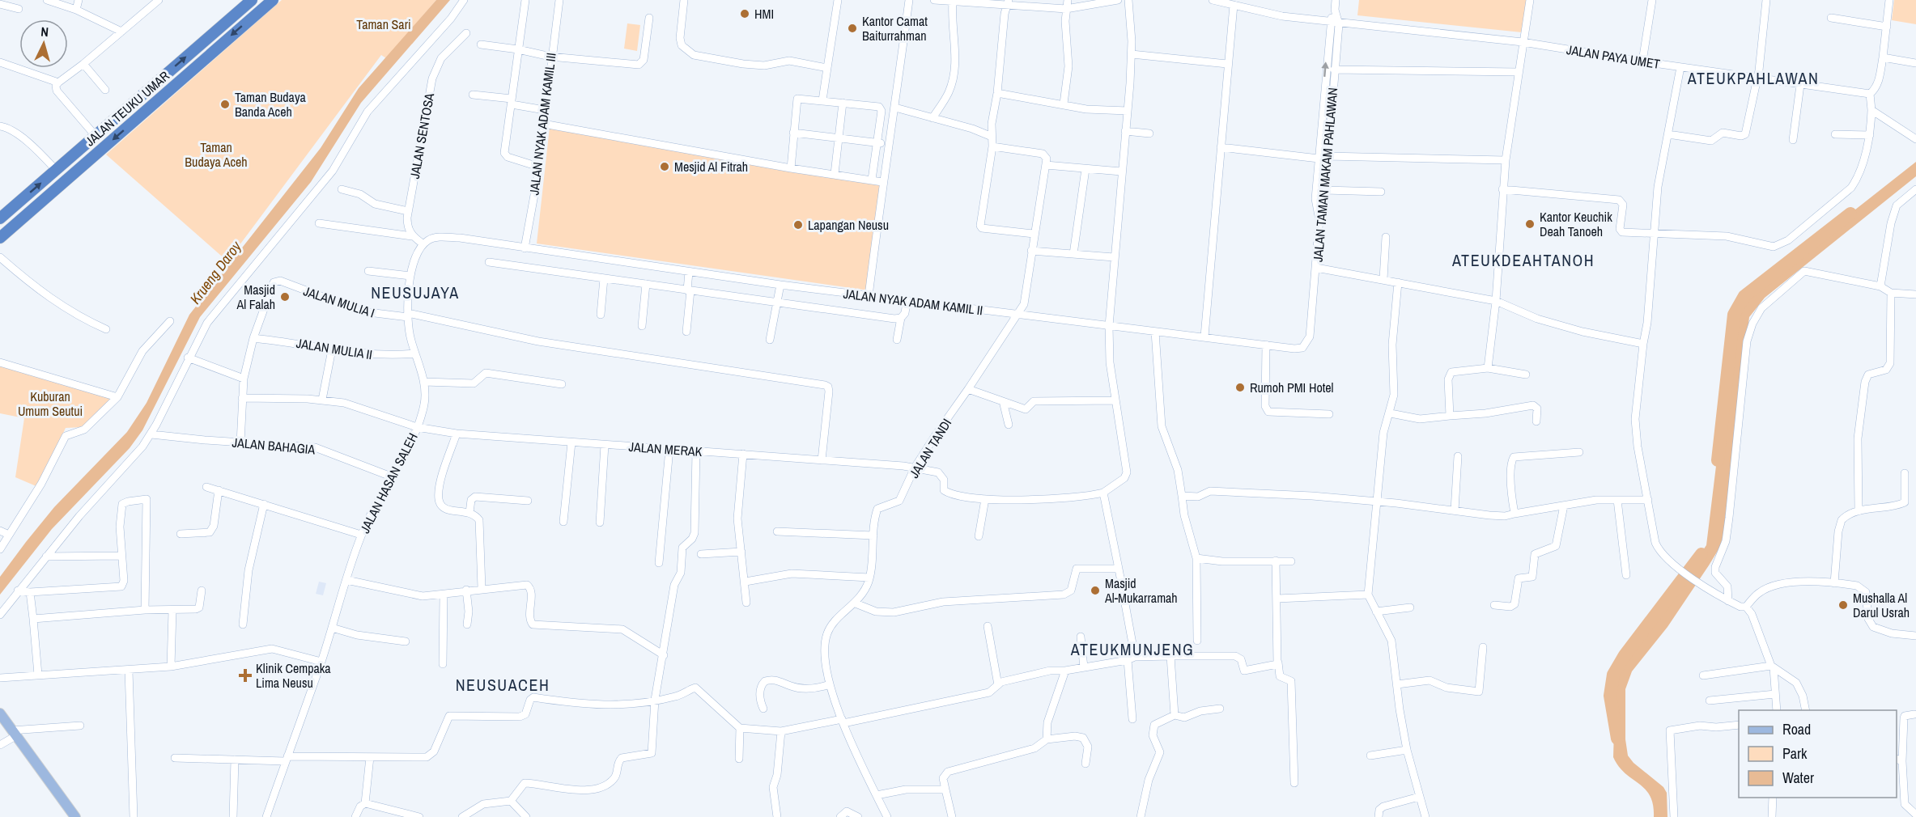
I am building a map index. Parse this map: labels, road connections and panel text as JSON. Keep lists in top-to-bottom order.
{
  "streets": {
    "highway": ["JALAN TEUKU UMAR"],
    "street": [
      "JALAN PAYA UMET",
      "JALAN NYAK ADAM KAMIL III",
      "JALAN SENTOSA",
      "JALAN TAMAN MAKAM PAHLAWAN",
      "JALAN MULIA I",
      "JALAN NYAK ADAM KAMIL II",
      "JALAN MULIA II",
      "JALAN BAHAGIA",
      "JALAN TANDI",
      "JALAN MERAK",
      "JALAN HASAN SALEH"
    ]
  },
  "crossings": [
    ["JALAN PAYA UMET", "JALAN TAMAN MAKAM PAHLAWAN"],
    ["JALAN NYAK ADAM KAMIL III", "JALAN NYAK ADAM KAMIL II"],
    ["JALAN TAMAN MAKAM PAHLAWAN", "JALAN NYAK ADAM KAMIL II"],
    ["JALAN MULIA I", "JALAN MULIA II"],
    ["JALAN MULIA I", "JALAN MERAK"],
    ["JALAN MULIA I", "JALAN HASAN SALEH"],
    ["JALAN NYAK ADAM KAMIL II", "JALAN TANDI"],
    ["JALAN MULIA II", "JALAN HASAN SALEH"],
    ["JALAN BAHAGIA", "JALAN HASAN SALEH"],
    ["JALAN TANDI", "JALAN MERAK"],
    ["JALAN MERAK", "JALAN HASAN SALEH"]
  ],
  "districts": [
    "ATEUKPAHLAWAN",
    "ATEUKDEAHTANOH",
    "NEUSUJAYA",
    "ATEUKMUNJENG",
    "NEUSUACEH"
  ],
  "water": ["Krueng Daroy"],
  "parks": ["Taman Sari", "Taman Budaya Aceh", "Kuburan Umum Seutui"],
  "places": {
    "other": [
      "HMI",
      "Kantor Camat Baiturrahman",
      "Taman Budaya Banda Aceh",
      "Mesjid Al Fitrah",
      "Kantor Keuchik Deah Tanoeh",
      "Lapangan Neusu",
      "Masjid Al Falah",
      "Rumoh PMI Hotel",
      "Masjid Al-Mukarramah",
      "Mushalla Al Darul Usrah"
    ],
    "health": ["Klinik Cempaka Lima Neusu"]
  },
  "legend": ["Road", "Park", "Water"],
  "north": "top"
}
